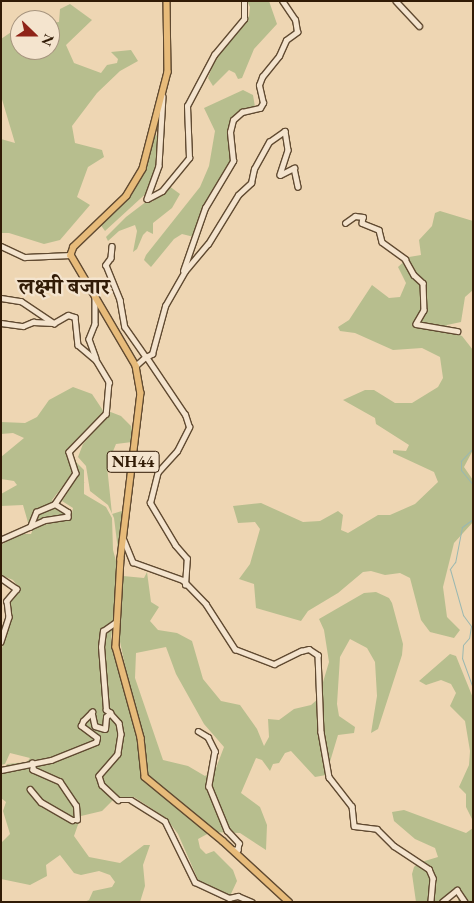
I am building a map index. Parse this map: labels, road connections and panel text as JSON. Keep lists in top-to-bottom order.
{
  "streets": {
    "main road": ["NH44"]
  },
  "districts": ["लक्ष्मी बजार"],
  "north": "right"
}
